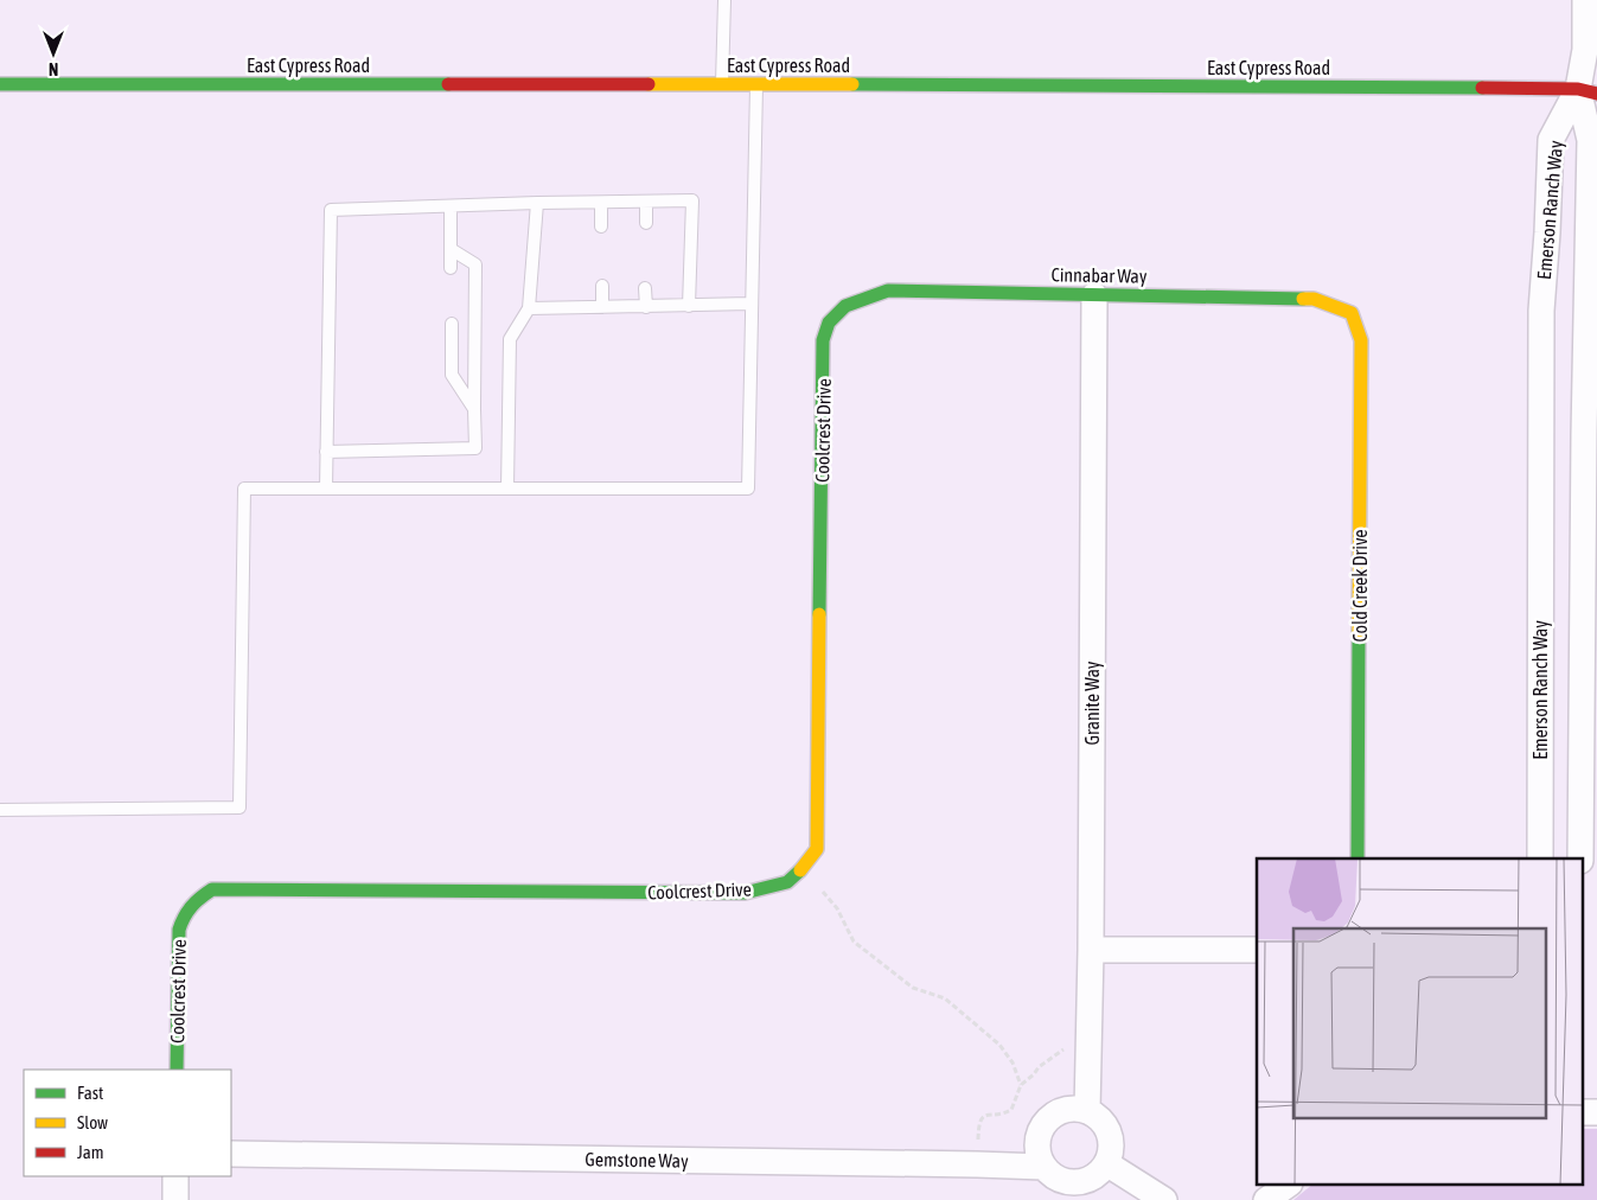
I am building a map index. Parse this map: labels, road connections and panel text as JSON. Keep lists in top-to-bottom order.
{
  "streets": {
    "street": [
      "East Cypress Road",
      "Emerson Ranch Way",
      "Cinnabar Way",
      "Coolcrest Drive",
      "Cold Creek Drive",
      "Granite Way",
      "Gemstone Way"
    ]
  },
  "crossings": [
    ["East Cypress Road", "Emerson Ranch Way"],
    ["Cinnabar Way", "Coolcrest Drive"],
    ["Cinnabar Way", "Cold Creek Drive"],
    ["Cinnabar Way", "Granite Way"],
    ["Granite Way", "Gemstone Way"]
  ],
  "legend": ["Fast", "Slow", "Jam"],
  "north": "bottom"
}
